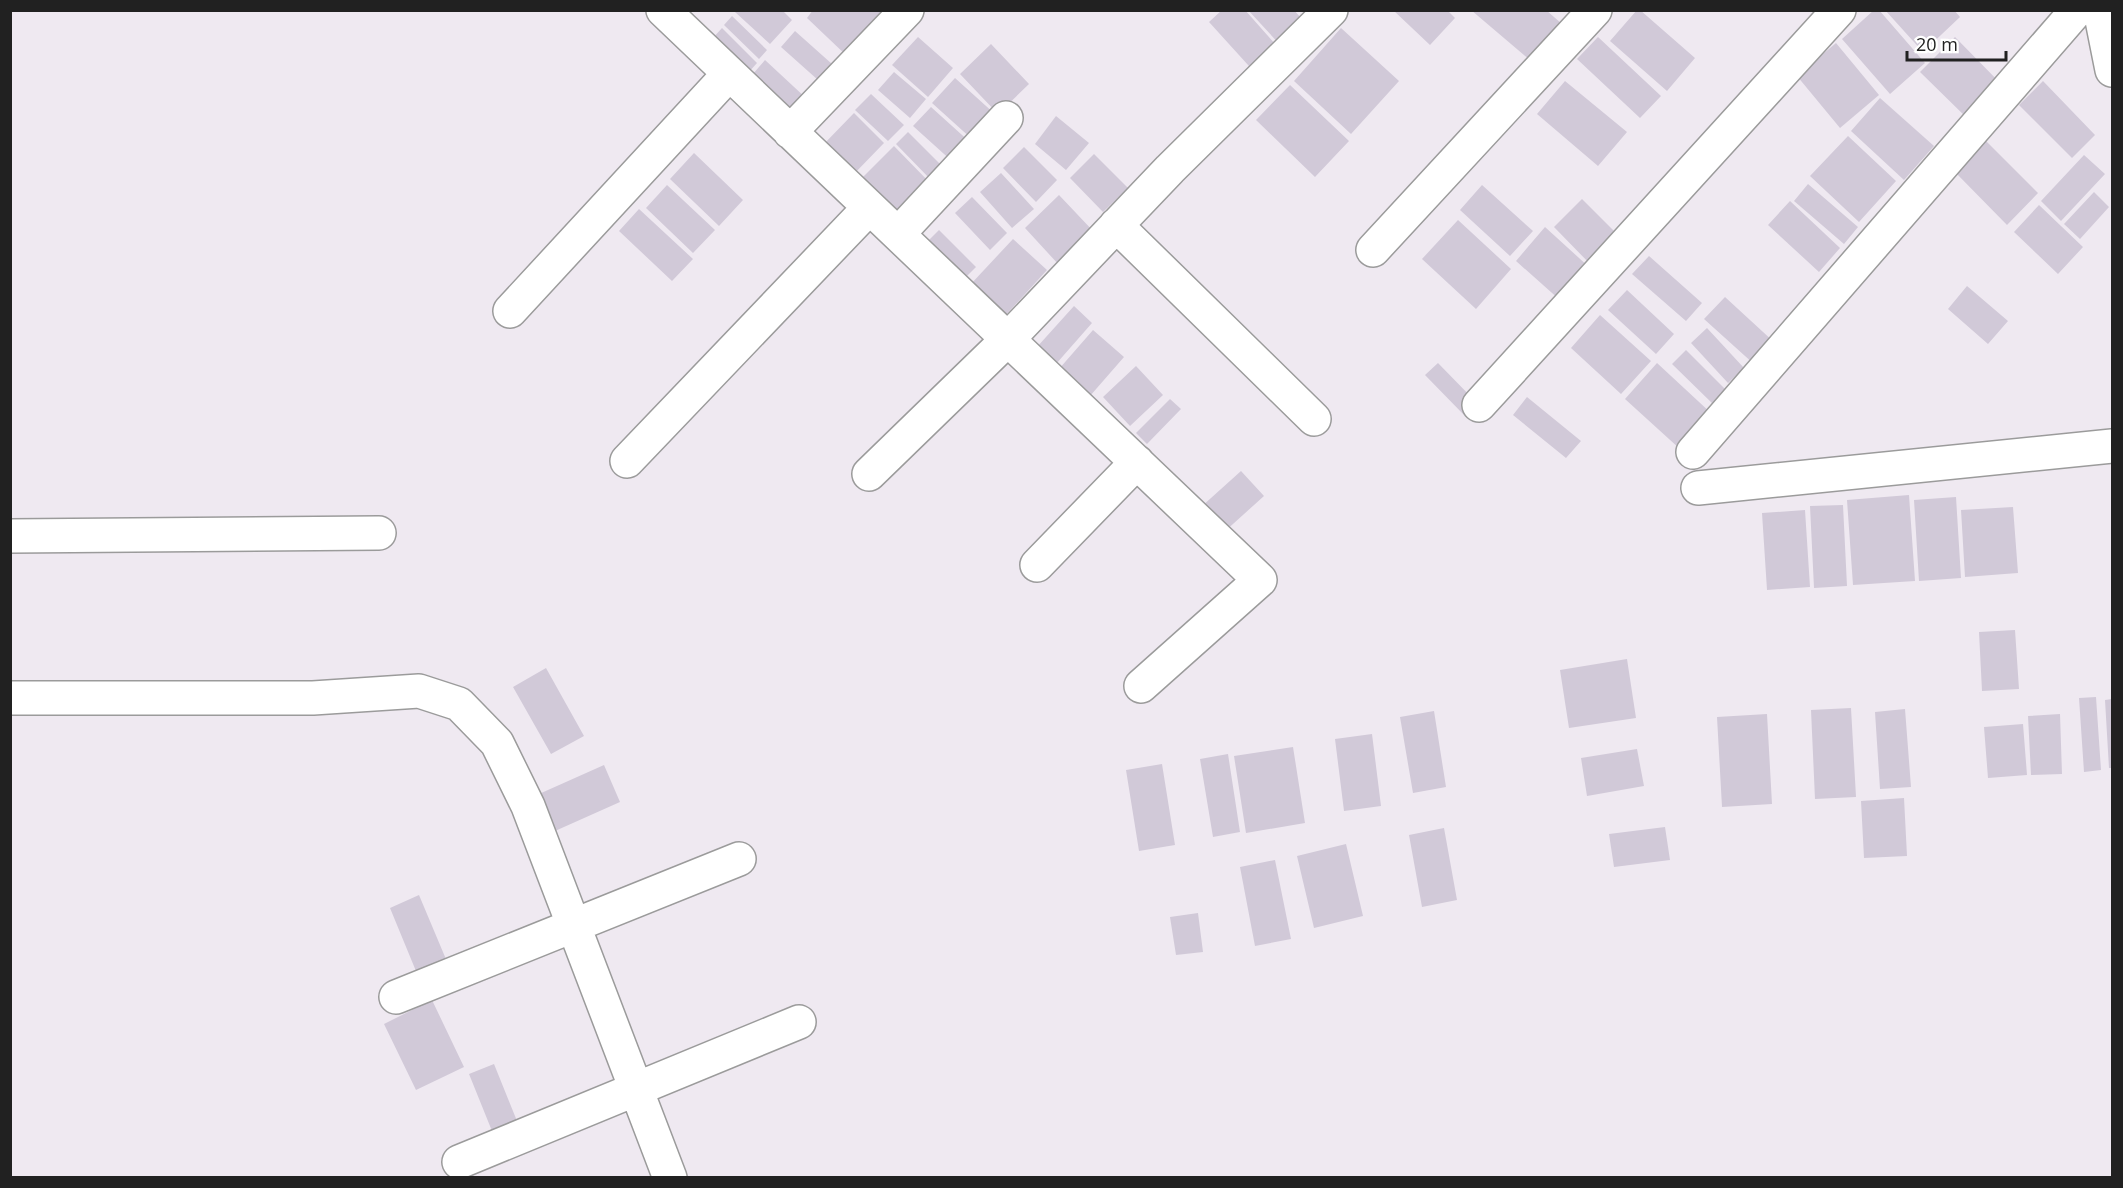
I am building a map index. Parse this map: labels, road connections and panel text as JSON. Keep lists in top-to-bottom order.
{
  "scale_bar": "20 m"
}
